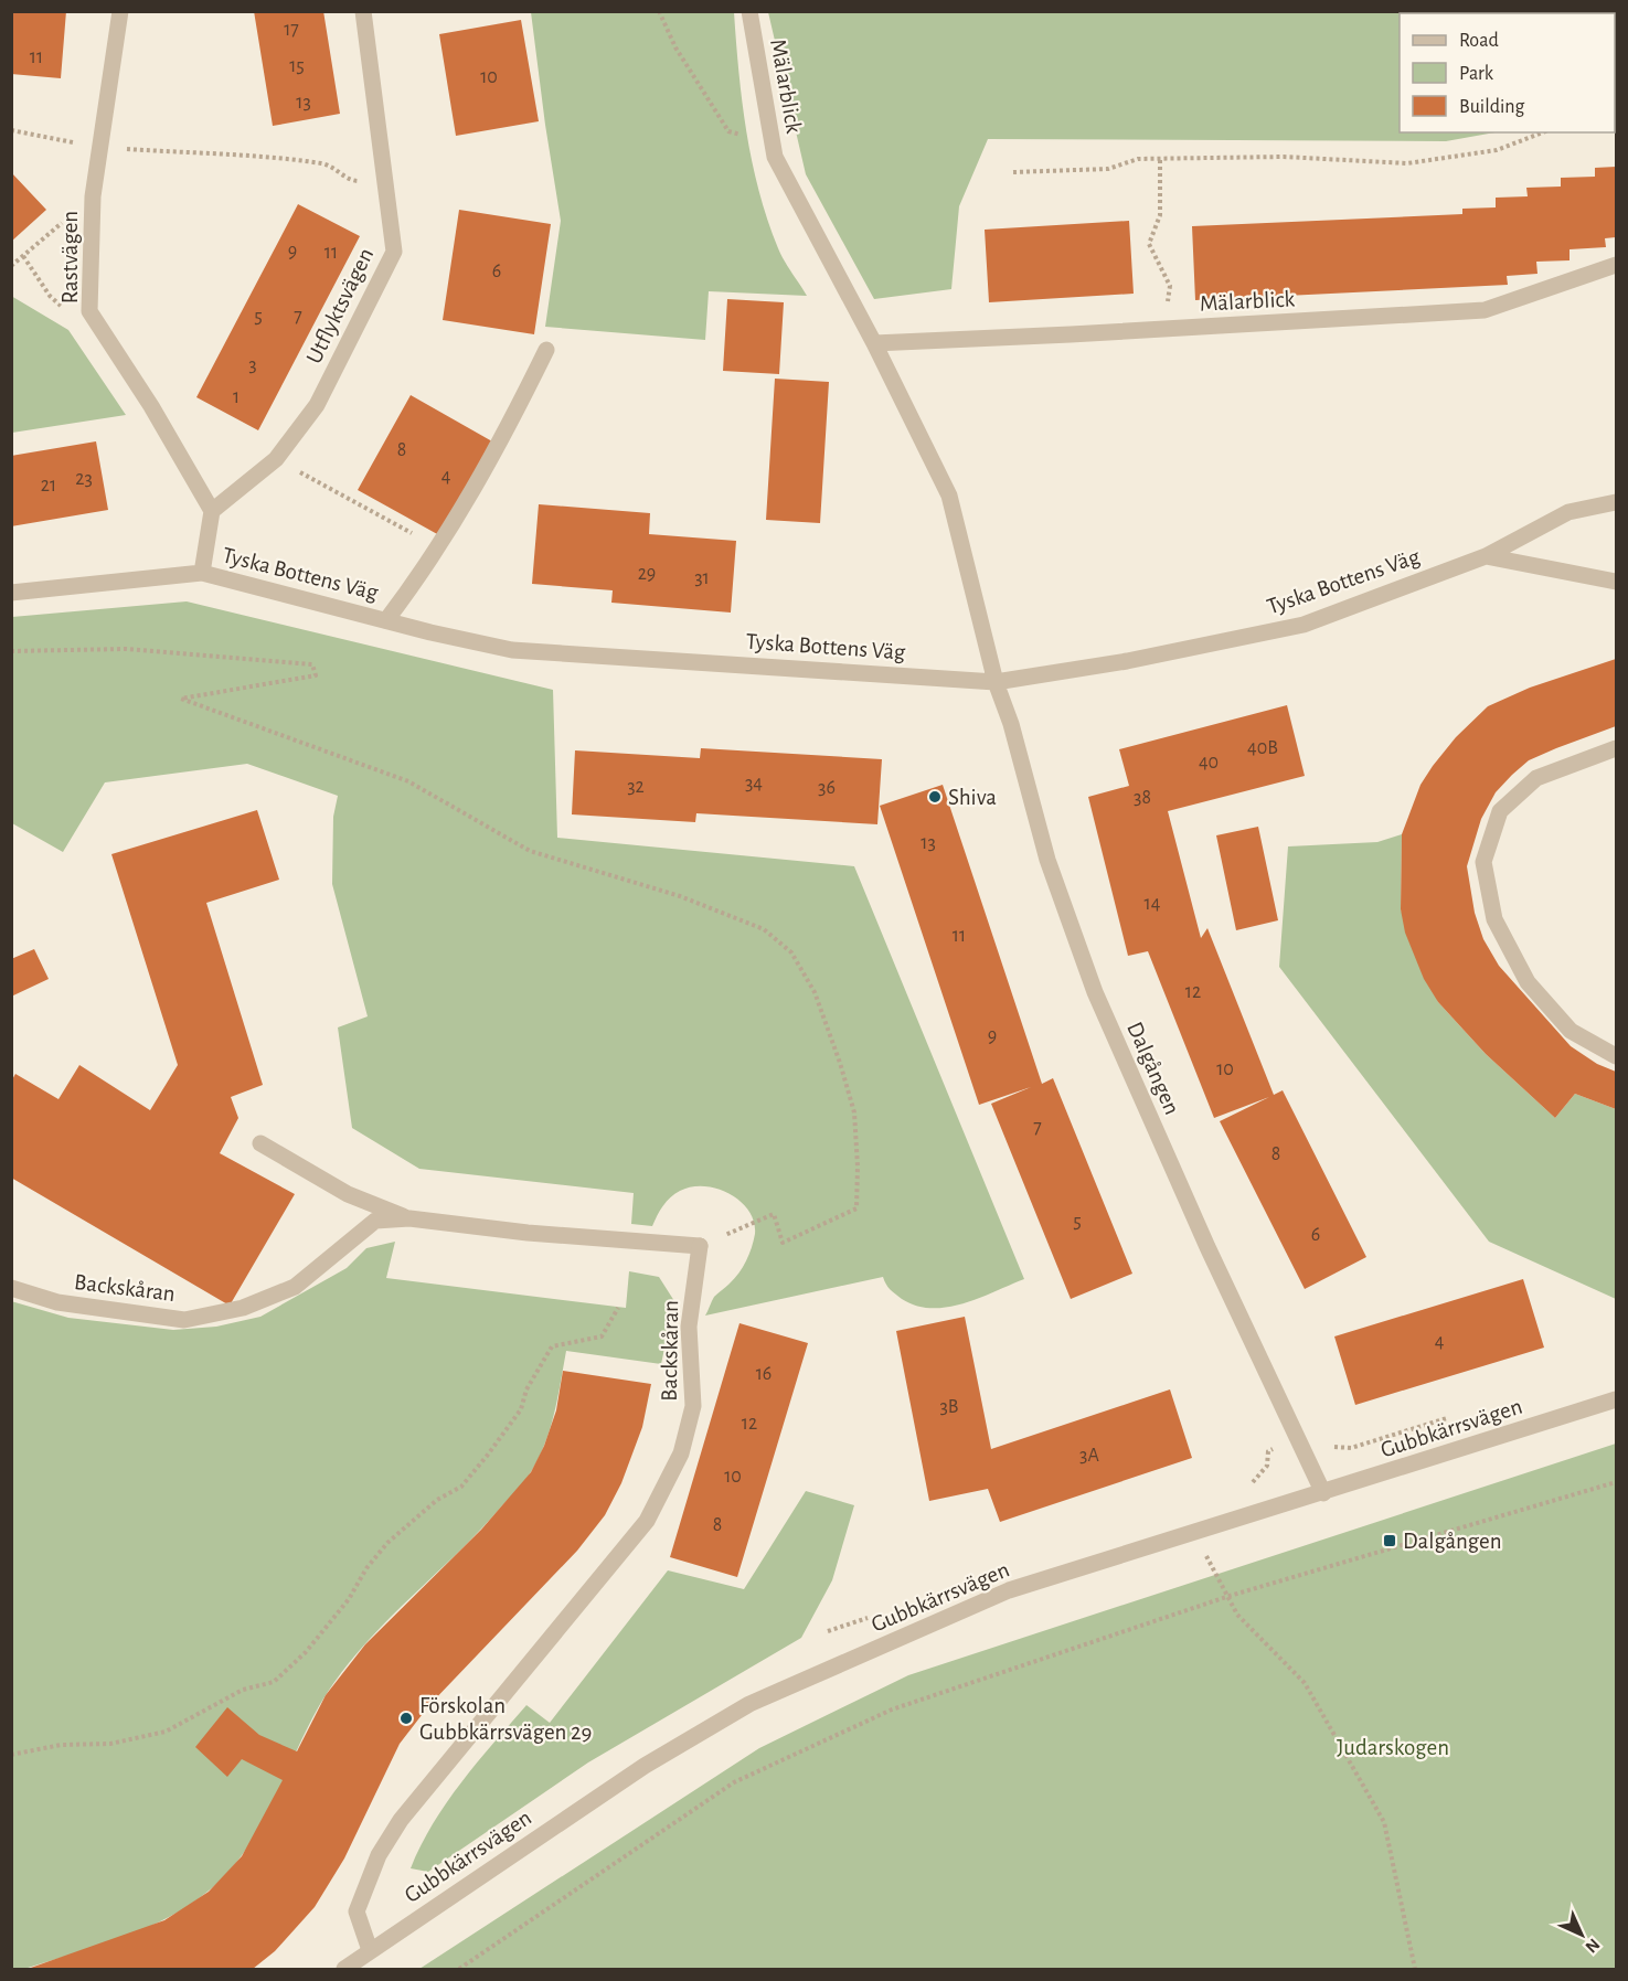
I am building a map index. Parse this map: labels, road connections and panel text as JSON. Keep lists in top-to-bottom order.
{
  "streets": {
    "street": [
      "Mälarblick",
      "Rastvägen",
      "Utflyktsvägen",
      "Tyska Bottens Väg",
      "Dalgången",
      "Backskåran",
      "Gubbkärrsvägen"
    ]
  },
  "crossings": [
    ["Mälarblick", "Tyska Bottens Väg"],
    ["Mälarblick", "Dalgången"],
    ["Rastvägen", "Utflyktsvägen"],
    ["Tyska Bottens Väg", "Dalgången"],
    ["Dalgången", "Gubbkärrsvägen"],
    ["Backskåran", "Gubbkärrsvägen"]
  ],
  "parks": ["Judarskogen"],
  "places": {
    "other": ["Shiva", "Förskolan Gubbkärrsvägen 29"],
    "transit": ["Dalgången"]
  },
  "house_numbers": [
    "17",
    "11",
    "15",
    "10",
    "13",
    "9",
    "11",
    "6",
    "5",
    "7",
    "3",
    "1",
    "8",
    "4",
    "23",
    "21",
    "29",
    "31",
    "40B",
    "40",
    "34",
    "32",
    "36",
    "38",
    "13",
    "14",
    "11",
    "12",
    "9",
    "10",
    "7",
    "8",
    "5",
    "6",
    "4",
    "16",
    "3B",
    "12",
    "3A",
    "10",
    "8"
  ],
  "legend": ["Road", "Park", "Building"],
  "north": "bottom right"
}
